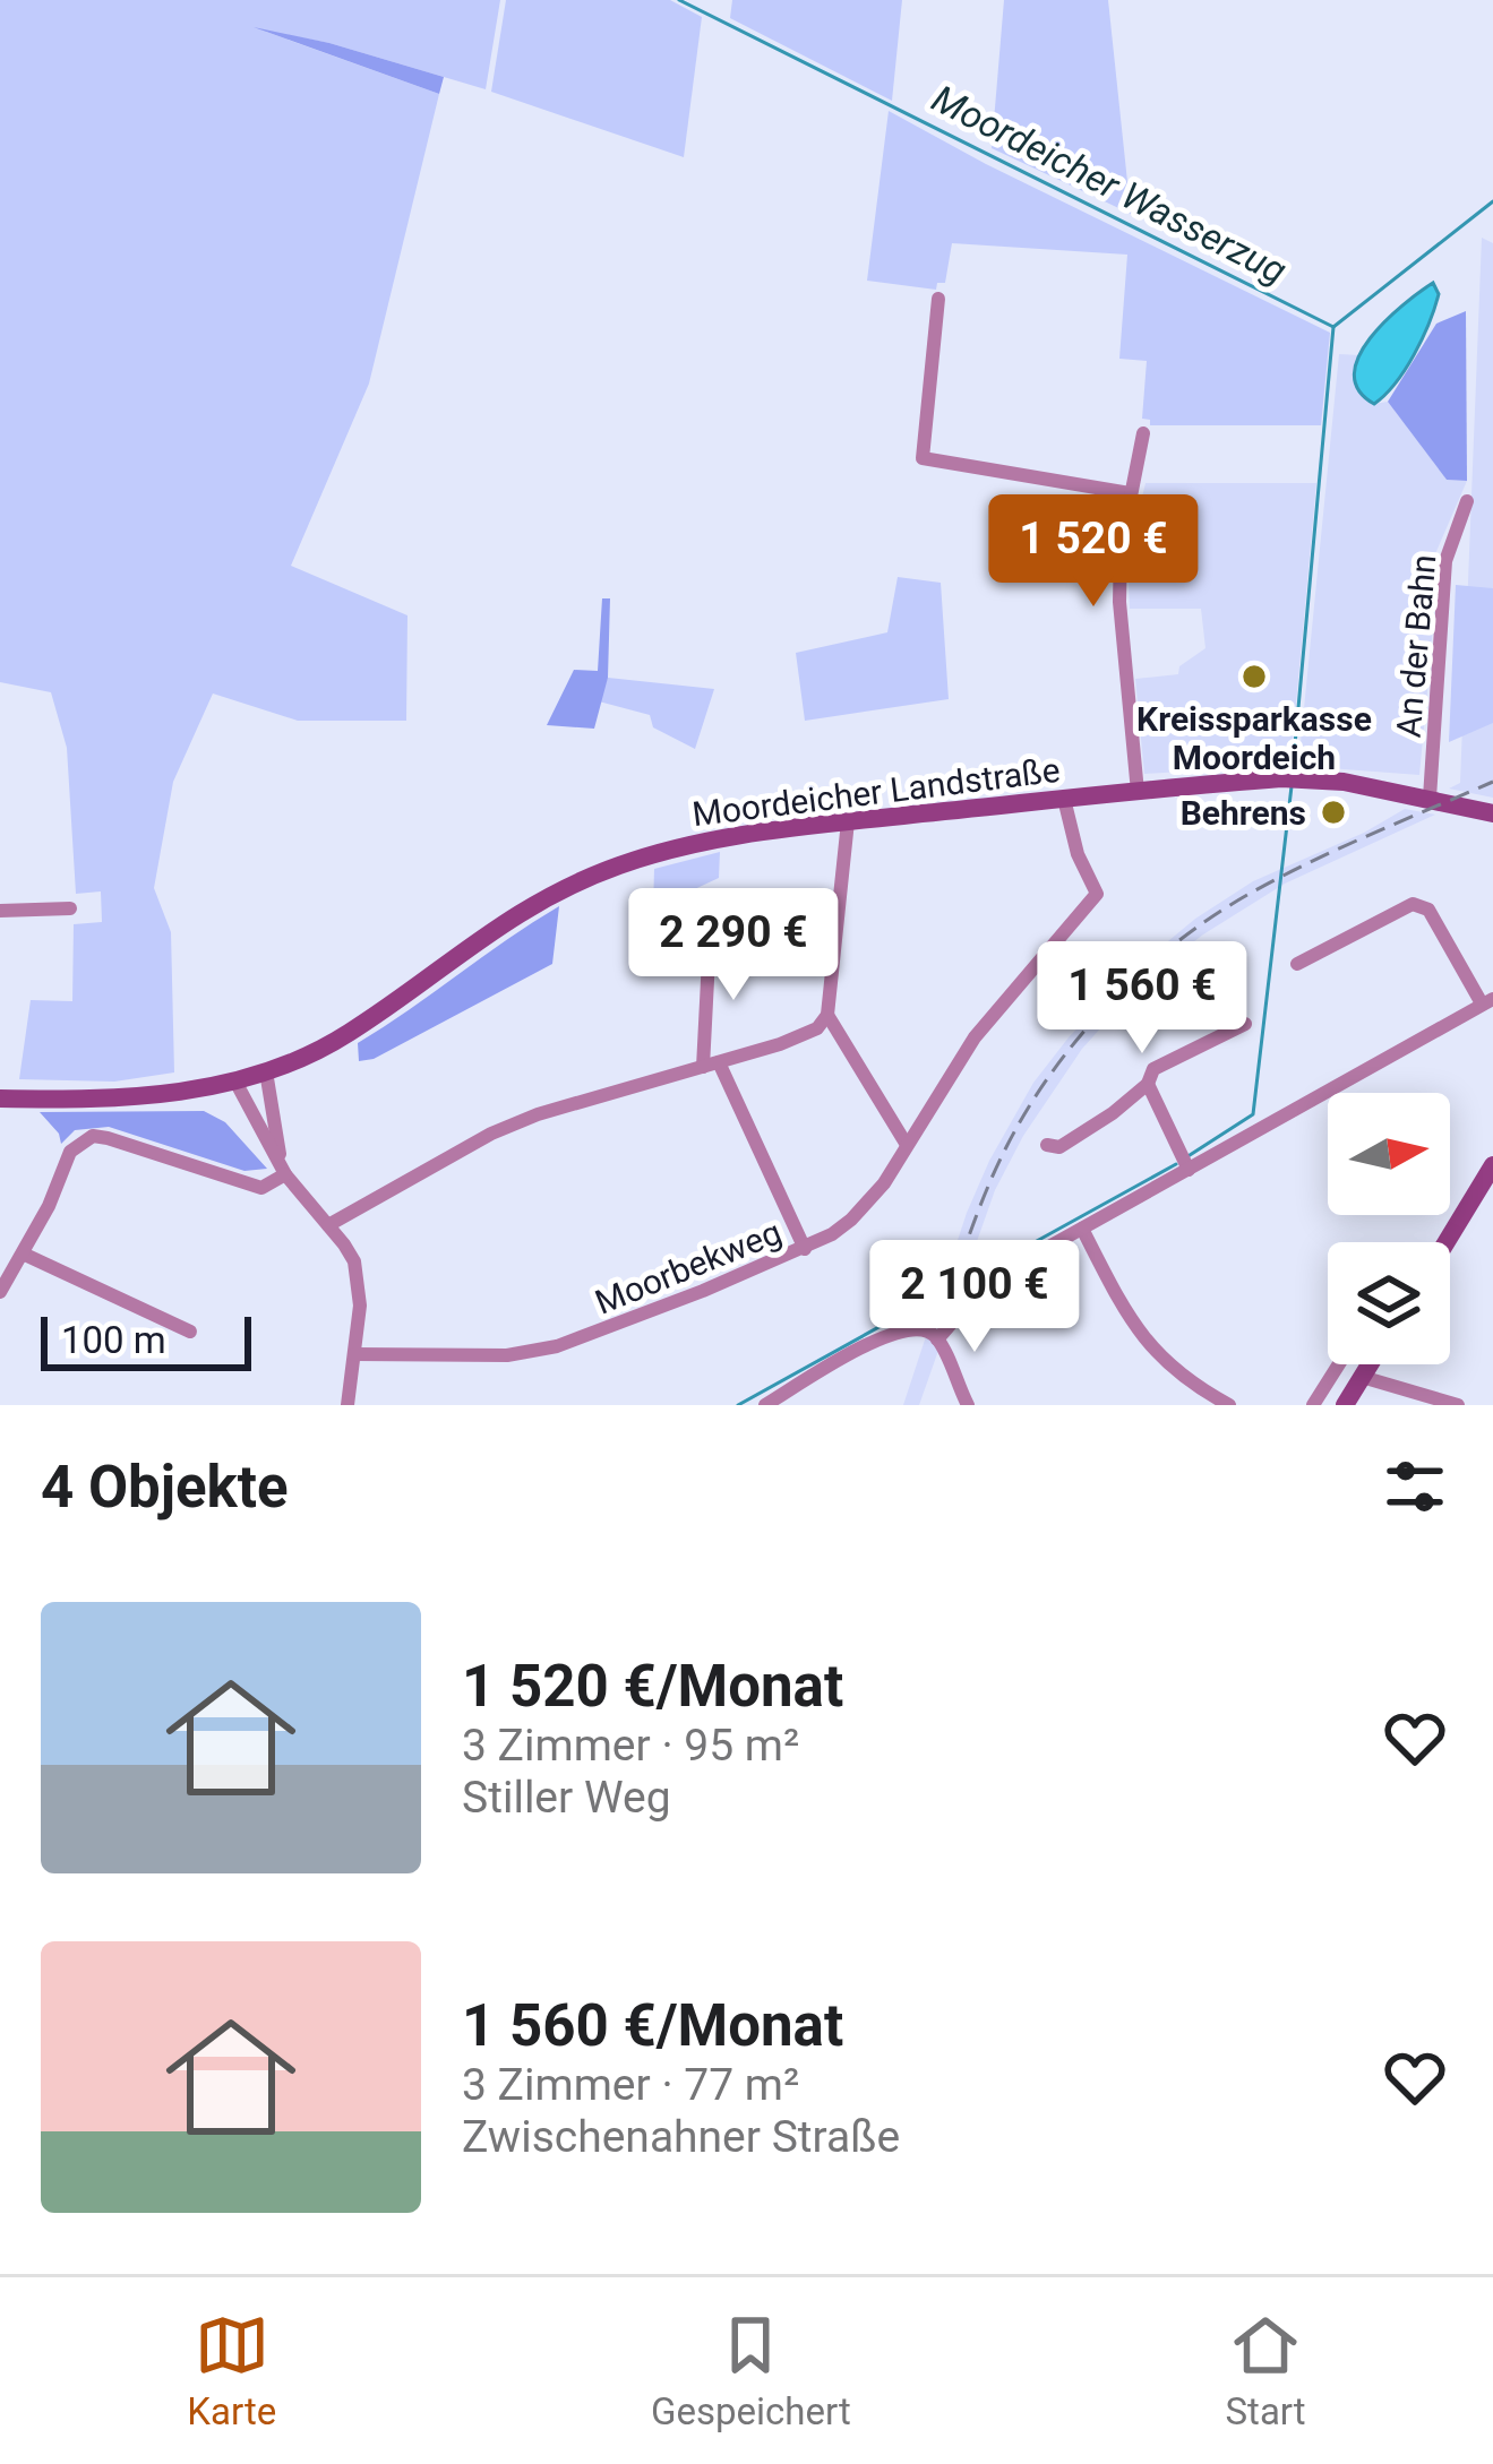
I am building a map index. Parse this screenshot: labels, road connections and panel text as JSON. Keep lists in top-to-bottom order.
{
  "streets": {
    "main road": ["Moordeicher Landstraße"],
    "street": ["An der Bahn", "Moorbekweg"]
  },
  "crossings": [
    ["An der Bahn", "Moordeicher Landstraße"],
    ["Moordeicher Landstraße", "Moorbekweg"]
  ],
  "water": ["Moordeicher Wasserzug"],
  "places": ["Kreissparkasse Moordeich", "Behrens"],
  "scale_bar": "100 m",
  "north": "right",
  "page": {
    "price": [
      "1 520 €",
      "2 290 €",
      "1 560 €",
      "2 100 €"
    ],
    "scale": "100 m",
    "heading": "4 Objekte",
    "list": [
      {
        "name": "1 520 €/Monat",
        "note": "3 Zimmer · 95 m² · Stiller Weg"
      },
      {
        "name": "1 560 €/Monat",
        "note": "3 Zimmer · 77 m² · Zwischenahner Straße"
      }
    ],
    "tabs": ["Karte", "Gespeichert", "Start"]
  }
}
